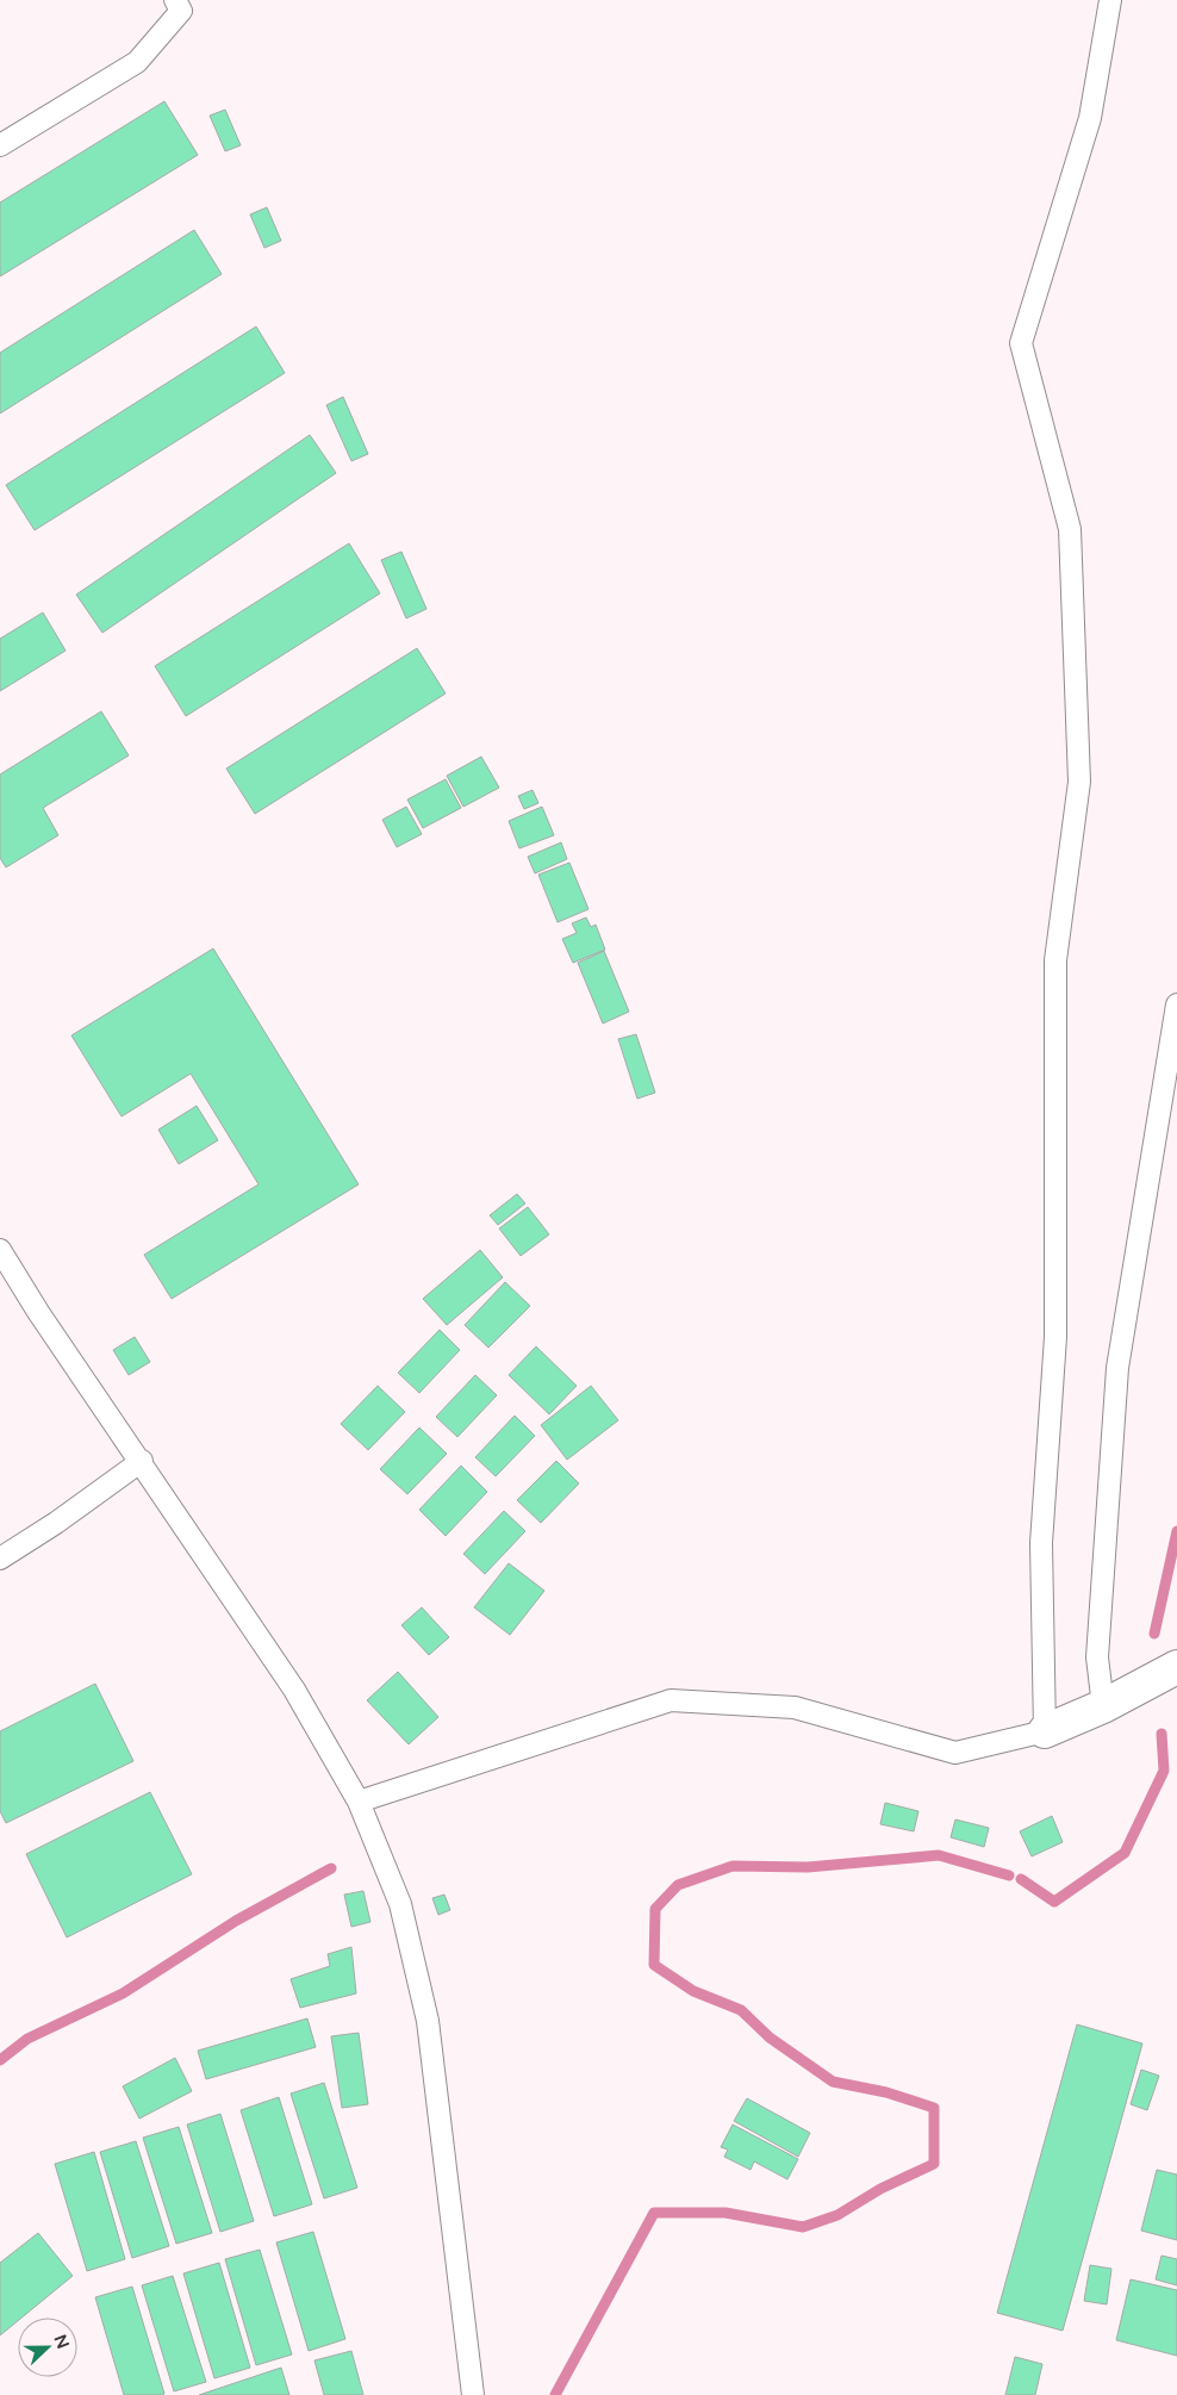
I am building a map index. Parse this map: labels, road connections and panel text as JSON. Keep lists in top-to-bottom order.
{
  "north": "right"
}
